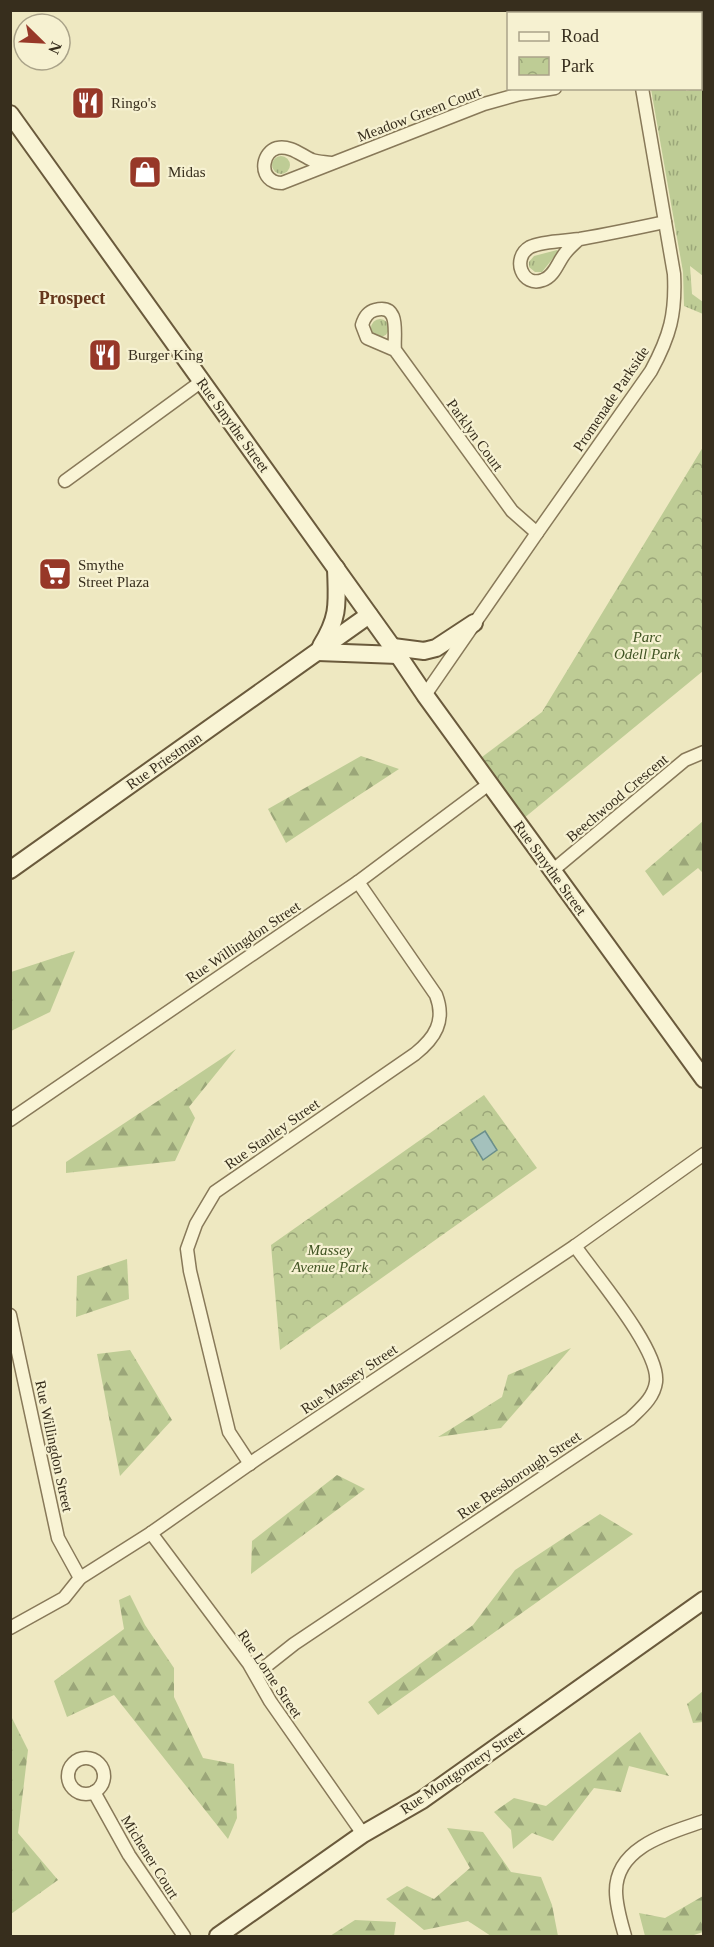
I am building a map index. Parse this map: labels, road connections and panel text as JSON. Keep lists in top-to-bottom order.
{
  "streets": {
    "main road": ["Rue Smythe Street", "Rue Priestman", "Rue Montgomery Street"],
    "street": [
      "Meadow Green Court",
      "Promenade Parkside",
      "Parklyn Court",
      "Beechwood Crescent",
      "Rue Willingdon Street",
      "Rue Stanley Street",
      "Rue Massey Street",
      "Rue Bessborough Street",
      "Rue Lorne Street",
      "Michener Court"
    ]
  },
  "crossings": [
    ["Promenade Parkside", "Rue Smythe Street"],
    ["Promenade Parkside", "Parklyn Court"],
    ["Rue Smythe Street", "Rue Priestman"],
    ["Rue Smythe Street", "Beechwood Crescent"],
    ["Rue Smythe Street", "Rue Willingdon Street"],
    ["Rue Willingdon Street", "Rue Stanley Street"],
    ["Rue Willingdon Street", "Rue Massey Street"],
    ["Rue Stanley Street", "Rue Massey Street"],
    ["Rue Massey Street", "Rue Bessborough Street"],
    ["Rue Massey Street", "Rue Lorne Street"],
    ["Rue Bessborough Street", "Rue Lorne Street"],
    ["Rue Lorne Street", "Rue Montgomery Street"]
  ],
  "districts": ["Prospect"],
  "parks": ["Parc Odell Park", "Massey Avenue Park"],
  "places": {
    "restaurant": ["Ringo's", "Burger King"],
    "shop": ["Midas"],
    "supermarket": ["Smythe Street Plaza"]
  },
  "legend": ["Road", "Park"],
  "north": "bottom right"
}
